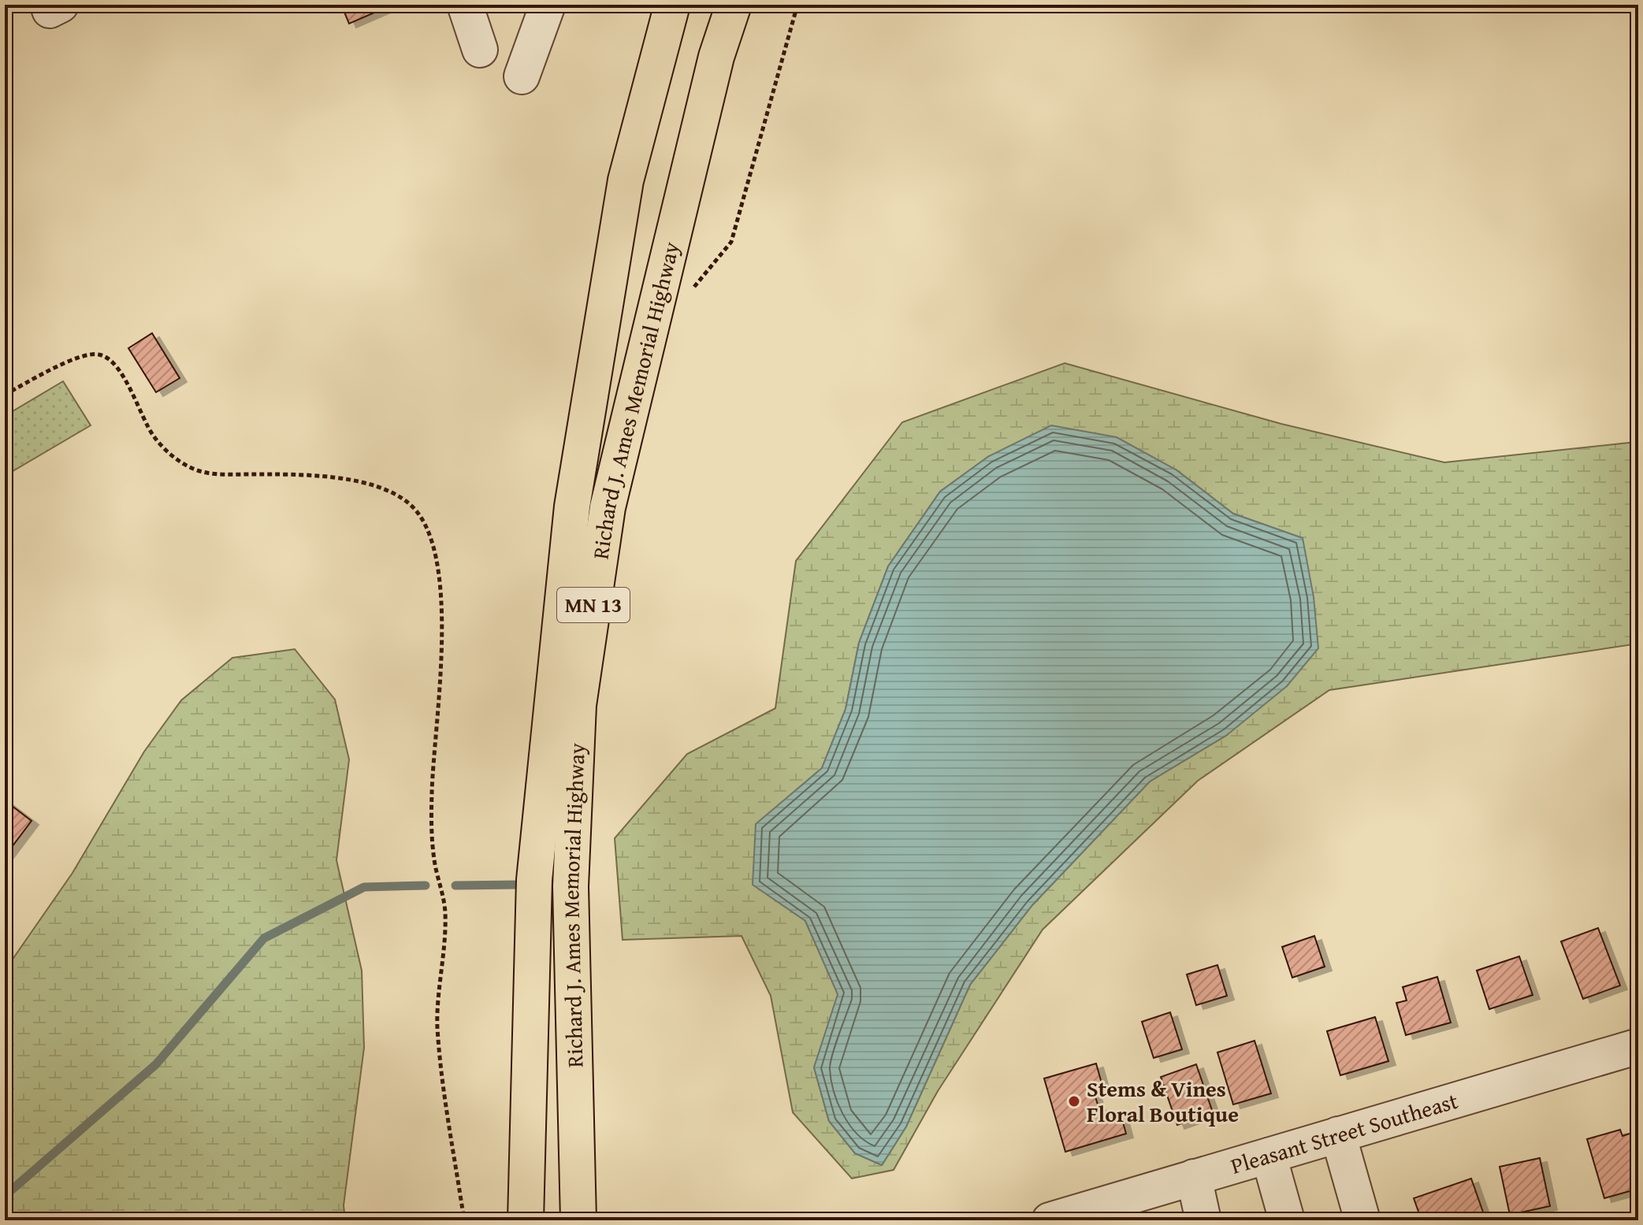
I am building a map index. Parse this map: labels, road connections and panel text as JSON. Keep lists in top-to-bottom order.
{
  "streets": {
    "main road": ["Richard J. Ames Memorial Highway", "MN 13"],
    "street": ["Pleasant Street Southeast"]
  },
  "places": ["Stems & Vines Floral Boutique"]
}
